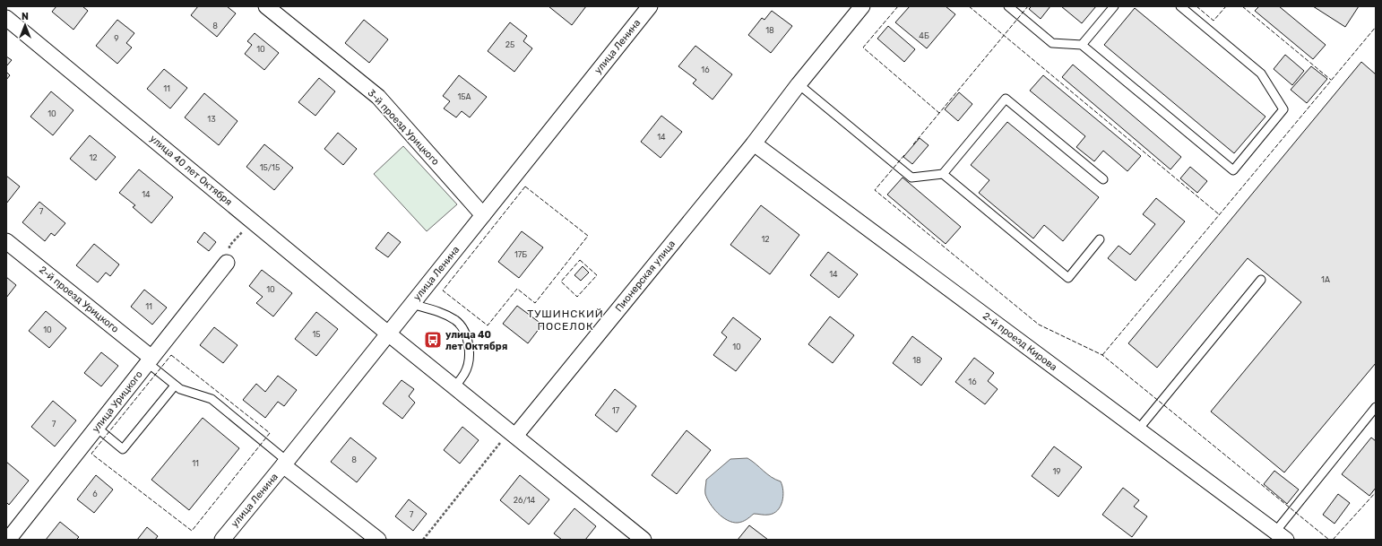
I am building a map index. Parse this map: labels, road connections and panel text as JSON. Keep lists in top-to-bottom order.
{
  "streets": {
    "street": [
      "улица Ленина",
      "3-й проезд Урицкого",
      "улица 40 лет Октября",
      "Пионерская улица",
      "2-й проезд Урицкого",
      "2-й проезд Кирова",
      "улица Урицкого"
    ]
  },
  "crossings": [
    ["улица Ленина", "3-й проезд Урицкого"],
    ["улица Ленина", "улица 40 лет Октября"],
    ["улица 40 лет Октября", "Пионерская улица"],
    ["Пионерская улица", "2-й проезд Кирова"],
    ["2-й проезд Урицкого", "улица Урицкого"]
  ],
  "districts": ["ТУШИНСКИЙ ПОСЕЛОК"],
  "places": {
    "bus stop": ["улица 40 лет Октября"]
  },
  "house_numbers": [
    "8",
    "18",
    "4Б",
    "9",
    "25",
    "10",
    "16",
    "11",
    "15А",
    "10",
    "13",
    "14",
    "12",
    "15/15",
    "14",
    "7",
    "12",
    "17Б",
    "14",
    "1А",
    "10",
    "11",
    "10",
    "15",
    "10",
    "18",
    "16",
    "17",
    "7",
    "8",
    "11",
    "19",
    "6",
    "26/14",
    "7"
  ],
  "north": "top"
}
